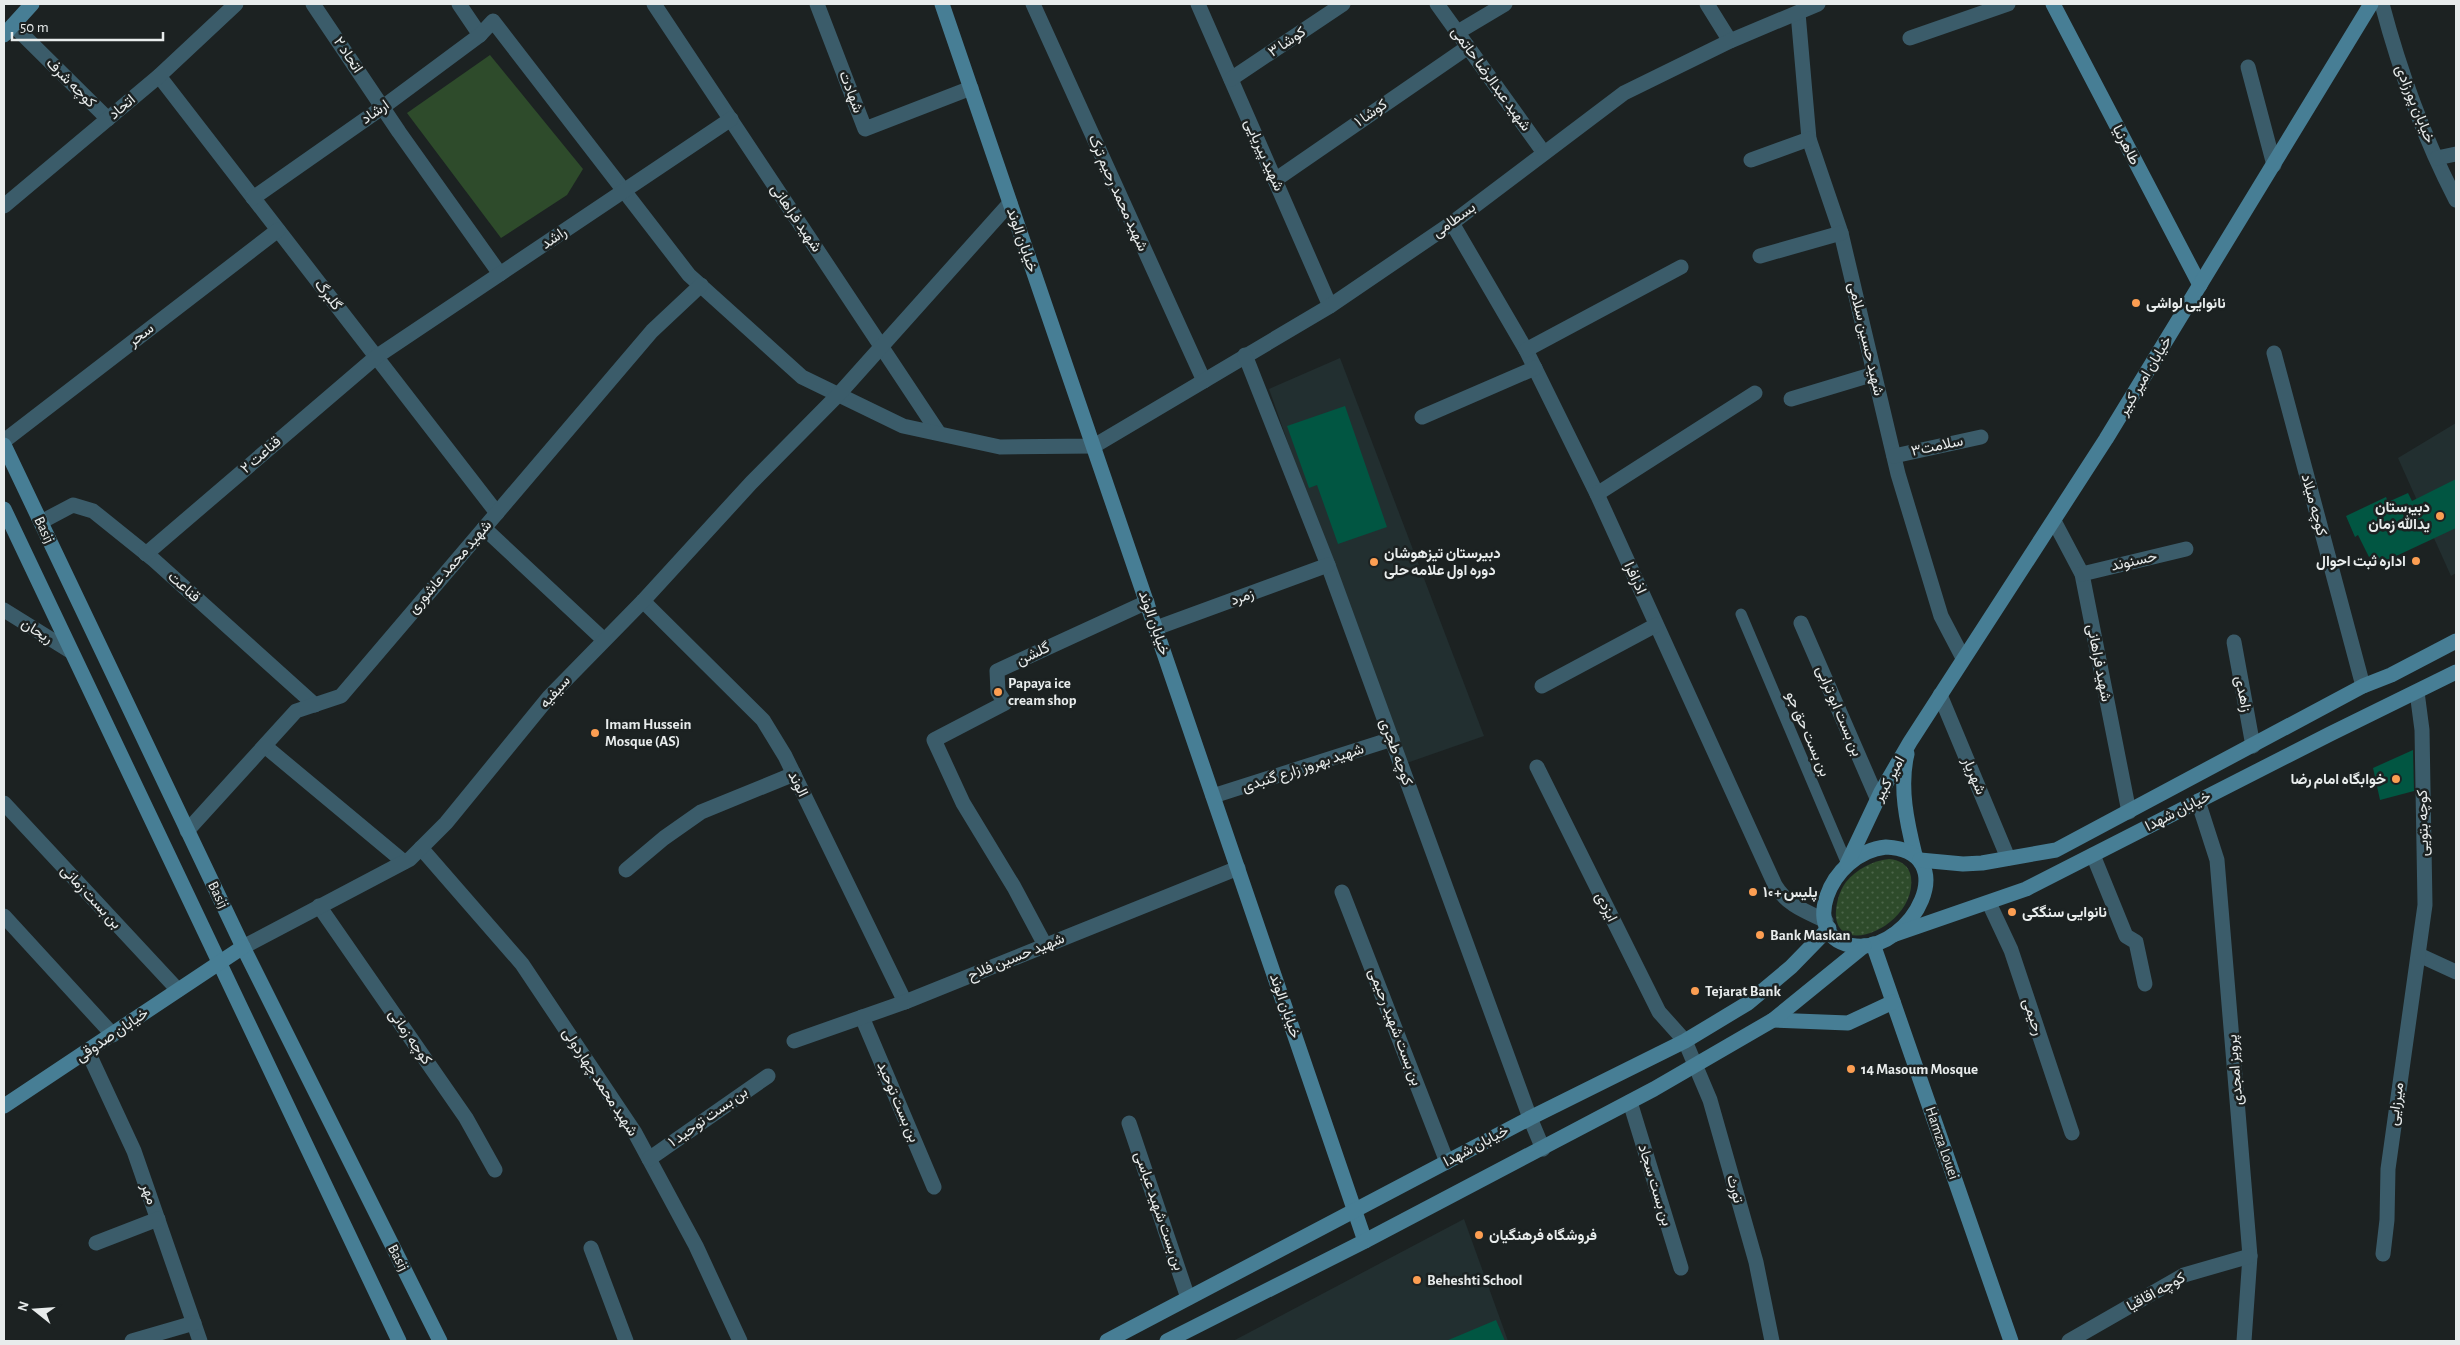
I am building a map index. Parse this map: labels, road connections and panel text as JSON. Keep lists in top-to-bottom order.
{
  "streets": {
    "main road": [
      "طاهرنیا",
      "خیابان الوند",
      "خیابان امیر کبیر",
      "Basij",
      "امیر کبیر",
      "خیابان شهدا",
      "خیابان صدوقی",
      "Hamza Louei"
    ],
    "street": [
      "کوشا ۳",
      "اتحاد ۲",
      "شهید عبدالرضا حاتمی",
      "کوچه شرف",
      "شهادت",
      "خیابان پورزادی",
      "اتحاد",
      "ارشاد",
      "کوشا ۱",
      "شهید پیریایی",
      "شهید محمد رحیم ترک",
      "شهید فراهانی",
      "بسطامی",
      "راشد",
      "گلبرگ",
      "سحر",
      "شهید حسین سلامی",
      "سلامت۳",
      "قناعت ۲",
      "کوچه میلاد",
      "حسنوند",
      "شهید محمد عاشوری",
      "اذرافرا",
      "قناعت",
      "زمرد",
      "ریحان",
      "گلشن",
      "سیفیه",
      "زاهدی",
      "بن بست ابو ترابی",
      "کوچه طجری",
      "شهید بهروز زارع گنبدی",
      "شهریار",
      "الوند",
      "کوچه بتویی",
      "بن بست زمانی",
      "ایزدی",
      "شهید حسین فلاح",
      "رحیمی",
      "بن بست شهید رحیمی",
      "کوچه زمانی",
      "پرویز امجدی",
      "شهید محمد چهاردولی",
      "بن بست توحید",
      "میرزایی",
      "بن بست توحید ۱",
      "بن بست سجاد",
      "تورث",
      "مهر",
      "بن بست شهید عباسی",
      "کوچه اقاقیا"
    ],
    "lane": ["بن بست حق جو"]
  },
  "crossings": [
    ["کوشا ۳", "شهید پیریایی"],
    ["اتحاد ۲", "ارشاد"],
    ["اتحاد ۲", "راشد"],
    ["شهید عبدالرضا حاتمی", "کوشا ۱"],
    ["شهید عبدالرضا حاتمی", "بسطامی"],
    ["کوچه شرف", "اتحاد"],
    ["شهادت", "خیابان الوند"],
    ["اتحاد", "گلبرگ"],
    ["ارشاد", "راشد"],
    ["ارشاد", "گلبرگ"],
    ["کوشا ۱", "شهید پیریایی"],
    ["طاهرنیا", "خیابان امیر کبیر"],
    ["شهید پیریایی", "بسطامی"],
    ["شهید محمد رحیم ترک", "بسطامی"],
    ["شهید فراهانی", "راشد"],
    ["شهید فراهانی", "خیابان امیر کبیر"],
    ["شهید فراهانی", "حسنوند"],
    ["شهید فراهانی", "سیفیه"],
    ["شهید فراهانی", "خیابان شهدا"],
    ["بسطامی", "خیابان الوند"],
    ["بسطامی", "شهید حسین سلامی"],
    ["بسطامی", "اذرافرا"],
    ["بسطامی", "کوچه طجری"],
    ["راشد", "گلبرگ"],
    ["راشد", "قناعت ۲"],
    ["خیابان الوند", "زمرد"],
    ["خیابان الوند", "گلشن"],
    ["خیابان الوند", "سیفیه"],
    ["خیابان الوند", "شهید بهروز زارع گنبدی"],
    ["خیابان الوند", "خیابان شهدا"],
    ["خیابان الوند", "شهید حسین فلاح"],
    ["گلبرگ", "سحر"],
    ["گلبرگ", "قناعت ۲"],
    ["گلبرگ", "شهید محمد عاشوری"],
    ["شهید حسین سلامی", "خیابان امیر کبیر"],
    ["شهید حسین سلامی", "سلامت۳"],
    ["خیابان امیر کبیر", "شهریار"],
    ["خیابان امیر کبیر", "امیر کبیر"],
    ["قناعت ۲", "قناعت"],
    ["کوچه میلاد", "خیابان شهدا"],
    ["Basij", "شهید محمد عاشوری"],
    ["Basij", "قناعت"],
    ["Basij", "ریحان"],
    ["Basij", "سیفیه"],
    ["Basij", "خیابان صدوقی"],
    ["شهید محمد عاشوری", "قناعت"],
    ["اذرافرا", "بن بست حق جو"],
    ["اذرافرا", "امیر کبیر"],
    ["اذرافرا", "خیابان شهدا"],
    ["اذرافرا", "Hamza Louei"],
    ["زمرد", "کوچه طجری"],
    ["گلشن", "شهید حسین فلاح"],
    ["سیفیه", "الوند"],
    ["سیفیه", "خیابان صدوقی"],
    ["سیفیه", "کوچه زمانی"],
    ["سیفیه", "شهید محمد چهاردولی"],
    ["زاهدی", "خیابان شهدا"],
    ["بن بست ابو ترابی", "امیر کبیر"],
    ["بن بست حق جو", "امیر کبیر"],
    ["بن بست حق جو", "خیابان شهدا"],
    ["بن بست حق جو", "Hamza Louei"],
    ["کوچه طجری", "شهید بهروز زارع گنبدی"],
    ["کوچه طجری", "خیابان شهدا"],
    ["شهریار", "خیابان شهدا"],
    ["امیر کبیر", "خیابان شهدا"],
    ["امیر کبیر", "Hamza Louei"],
    ["الوند", "شهید حسین فلاح"],
    ["خیابان شهدا", "کوچه بتویی"],
    ["خیابان شهدا", "ایزدی"],
    ["خیابان شهدا", "رحیمی"],
    ["خیابان شهدا", "بن بست شهید رحیمی"],
    ["خیابان شهدا", "پرویز امجدی"],
    ["خیابان شهدا", "Hamza Louei"],
    ["خیابان شهدا", "تورث"],
    ["خیابان شهدا", "بن بست شهید عباسی"],
    ["کوچه بتویی", "میرزایی"],
    ["بن بست زمانی", "خیابان صدوقی"],
    ["ایزدی", "تورث"],
    ["شهید حسین فلاح", "بن بست توحید"],
    ["خیابان صدوقی", "مهر"],
    ["پرویز امجدی", "کوچه اقاقیا"],
    ["شهید محمد چهاردولی", "بن بست توحید ۱"]
  ],
  "places": [
    "نانوایی لواشی",
    "دبیرستان یدالله زمان",
    "اداره ثبت احوال",
    "دبیرستان تیزهوشان دوره اول علامه حلی",
    "Papaya ice cream shop",
    "Imam Hussein Mosque (AS)",
    "خوابگاه امام رضا",
    "پلیس +۱۰",
    "نانوایی سنگکی",
    "Bank Maskan",
    "Tejarat Bank",
    "14 Masoum Mosque",
    "فروشگاه فرهنگیان",
    "Beheshti School"
  ],
  "scale_bar": "50 m",
  "north": "left"
}
